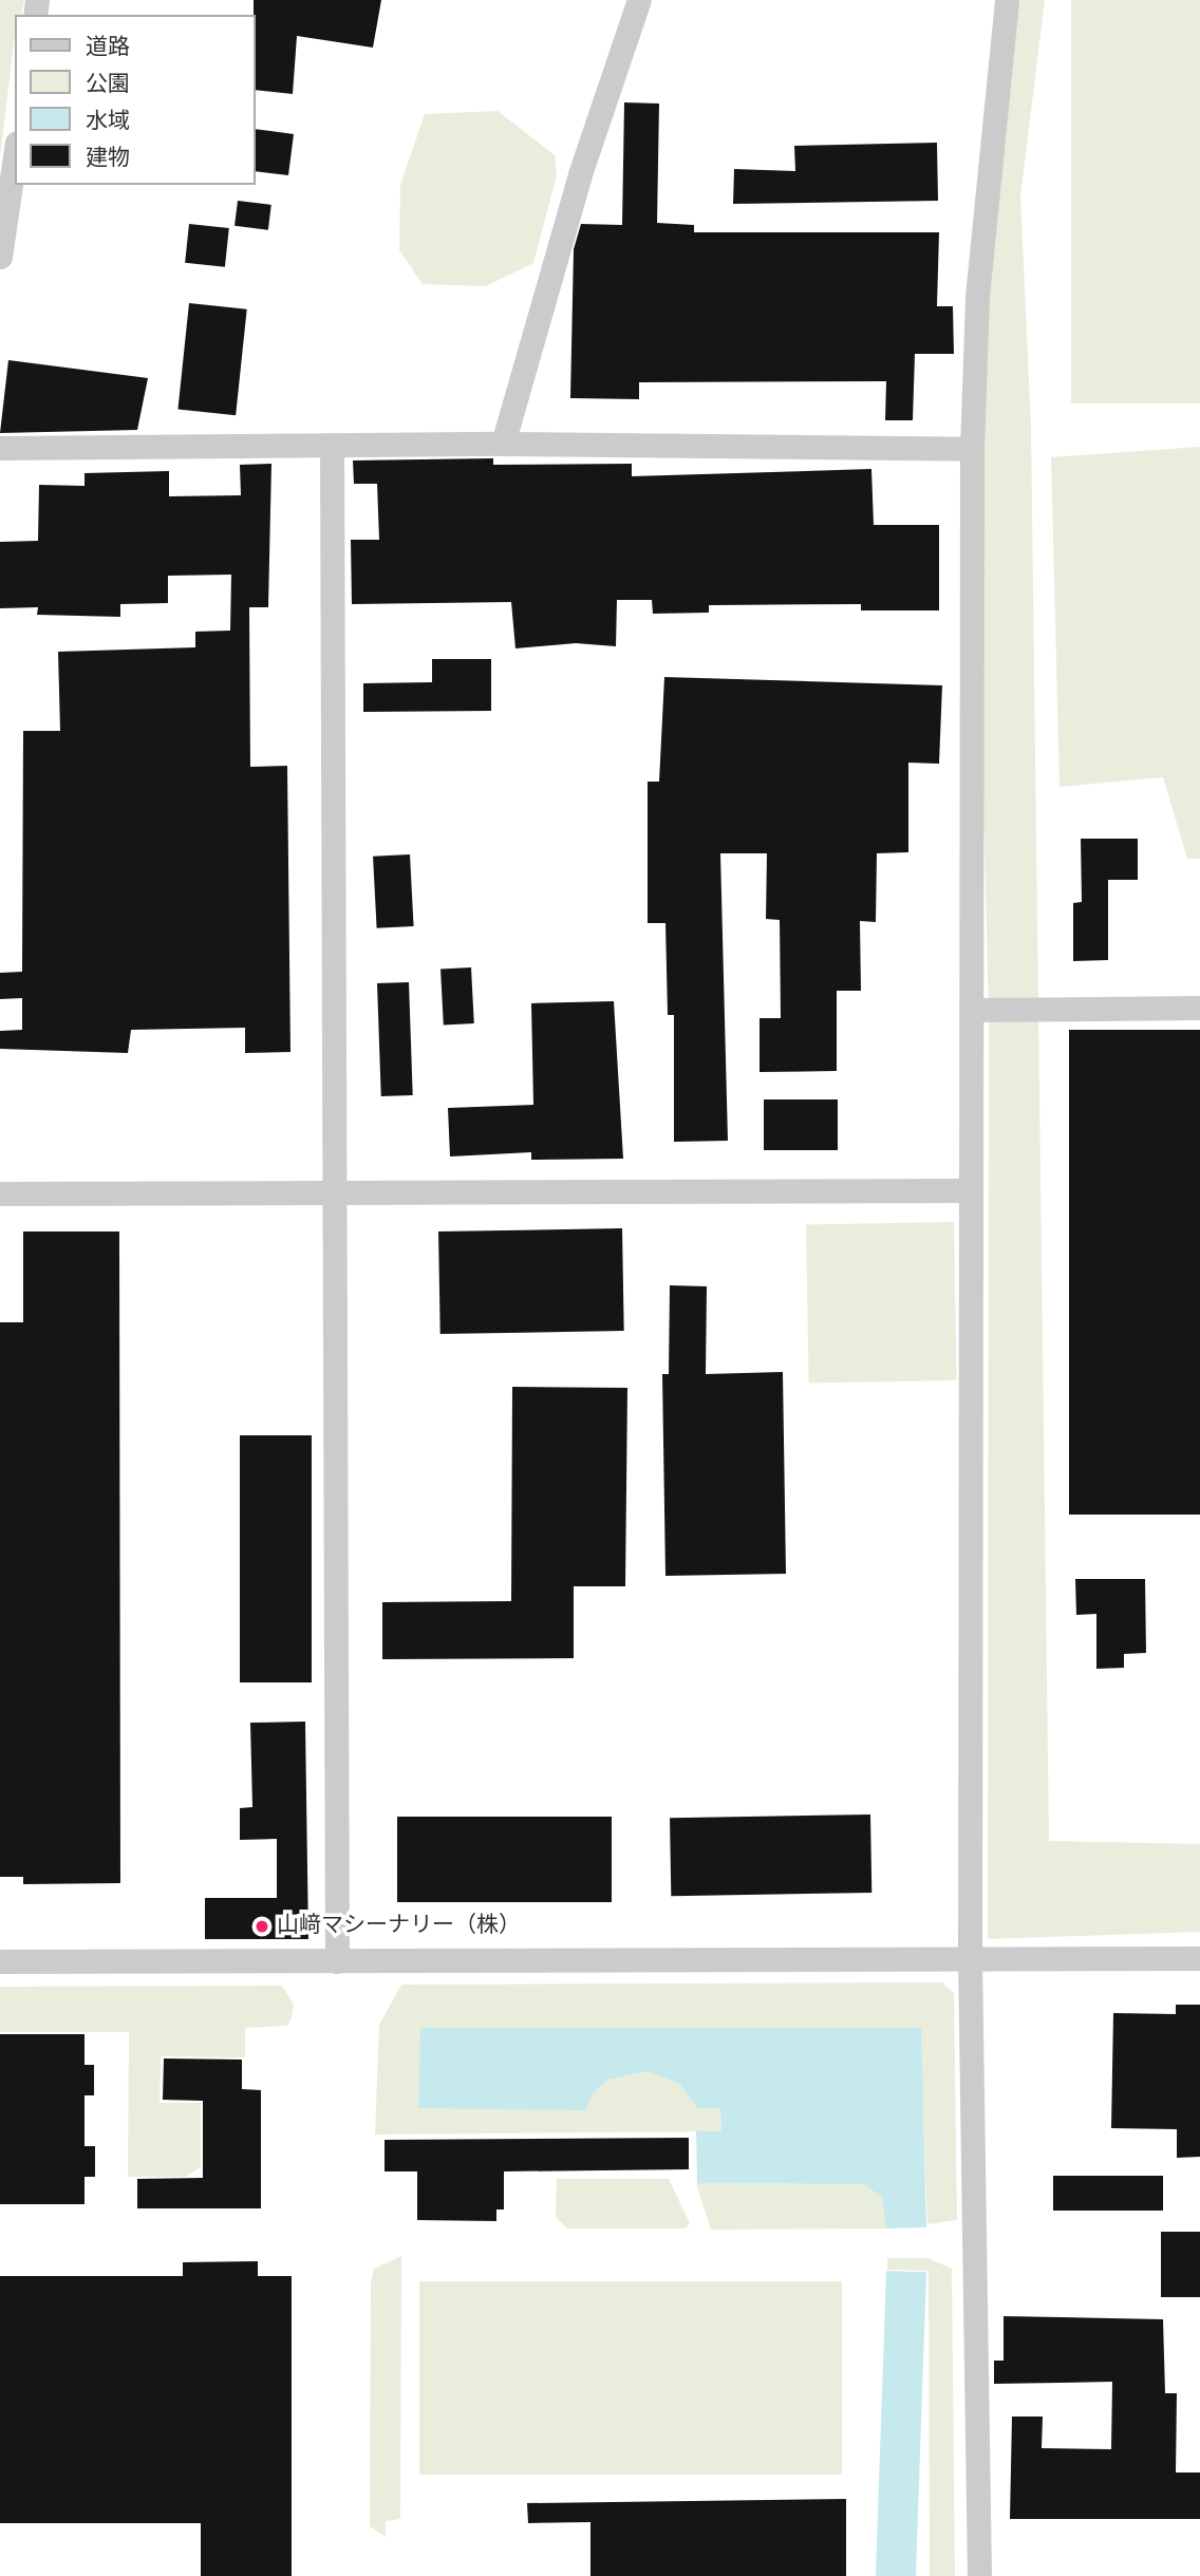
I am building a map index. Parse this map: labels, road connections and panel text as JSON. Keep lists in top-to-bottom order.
{
  "places": ["山﨑マシーナリー（株）"],
  "legend": [
    "道路",
    "公園",
    "水域",
    "建物"
  ]
}
